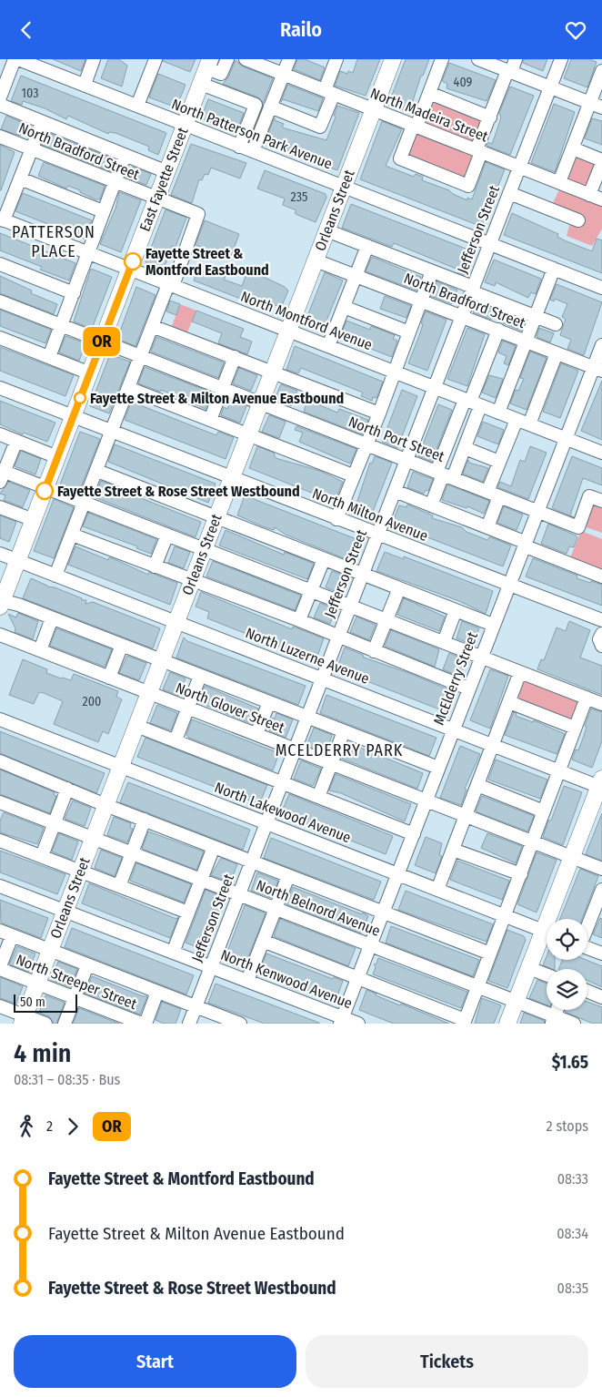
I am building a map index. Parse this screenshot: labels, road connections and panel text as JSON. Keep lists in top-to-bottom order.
{
  "streets": {
    "main road": ["East Fayette Street", "Orleans Street"],
    "street": [
      "North Madeira Street",
      "North Patterson Park Avenue",
      "North Bradford Street",
      "Jefferson Street",
      "North Montford Avenue",
      "North Port Street",
      "North Milton Avenue",
      "North Luzerne Avenue",
      "McElderry Street",
      "North Glover Street",
      "North Lakewood Avenue",
      "North Belnord Avenue",
      "North Kenwood Avenue",
      "North Streeper Street"
    ]
  },
  "crossings": [
    ["North Madeira Street", "Orleans Street"],
    ["North Madeira Street", "Jefferson Street"],
    ["North Patterson Park Avenue", "East Fayette Street"],
    ["North Patterson Park Avenue", "Orleans Street"],
    ["North Patterson Park Avenue", "Jefferson Street"],
    ["North Bradford Street", "East Fayette Street"],
    ["North Bradford Street", "Orleans Street"],
    ["North Bradford Street", "Jefferson Street"],
    ["North Bradford Street", "North Montford Avenue"],
    ["North Bradford Street", "McElderry Street"],
    ["East Fayette Street", "North Montford Avenue"],
    ["East Fayette Street", "North Port Street"],
    ["East Fayette Street", "North Milton Avenue"],
    ["East Fayette Street", "North Luzerne Avenue"],
    ["Orleans Street", "North Montford Avenue"],
    ["Orleans Street", "North Port Street"],
    ["Orleans Street", "North Milton Avenue"],
    ["Orleans Street", "North Luzerne Avenue"],
    ["Orleans Street", "North Glover Street"],
    ["Orleans Street", "North Lakewood Avenue"],
    ["Orleans Street", "North Belnord Avenue"],
    ["Orleans Street", "North Kenwood Avenue"],
    ["Orleans Street", "North Streeper Street"],
    ["Jefferson Street", "North Montford Avenue"],
    ["Jefferson Street", "North Port Street"],
    ["Jefferson Street", "North Milton Avenue"],
    ["Jefferson Street", "North Luzerne Avenue"],
    ["Jefferson Street", "North Glover Street"],
    ["Jefferson Street", "North Lakewood Avenue"],
    ["Jefferson Street", "North Belnord Avenue"],
    ["Jefferson Street", "North Kenwood Avenue"],
    ["North Montford Avenue", "McElderry Street"],
    ["North Port Street", "McElderry Street"],
    ["North Milton Avenue", "McElderry Street"],
    ["North Luzerne Avenue", "McElderry Street"],
    ["McElderry Street", "North Glover Street"],
    ["McElderry Street", "North Lakewood Avenue"],
    ["McElderry Street", "North Belnord Avenue"],
    ["McElderry Street", "North Kenwood Avenue"]
  ],
  "districts": ["PATTERSON PLACE", "MCELDERRY PARK"],
  "places": ["Fayette Street & Montford Eastbound", "Fayette Street & Milton Avenue Eastbound", "Fayette Street & Rose Street Westbound"],
  "lines": ["bus line OR"],
  "house_numbers": [
    "409",
    "103",
    "235",
    "200"
  ],
  "scale_bar": "50 m",
  "page": {
    "header": "Railo",
    "on_map": "OR",
    "scale": "50 m",
    "heading": ["4 min", "08:31 – 08:35 · Bus", "$1.65"],
    "legs": ["2", "OR", "2 stops"],
    "list": [
      {
        "name": "Fayette Street & Montford Eastbound",
        "value": "08:33"
      },
      {
        "name": "Fayette Street & Milton Avenue Eastbound",
        "value": "08:34"
      },
      {
        "name": "Fayette Street & Rose Street Westbound",
        "value": "08:35"
      }
    ],
    "buttons": ["Start", "Tickets"]
  }
}
